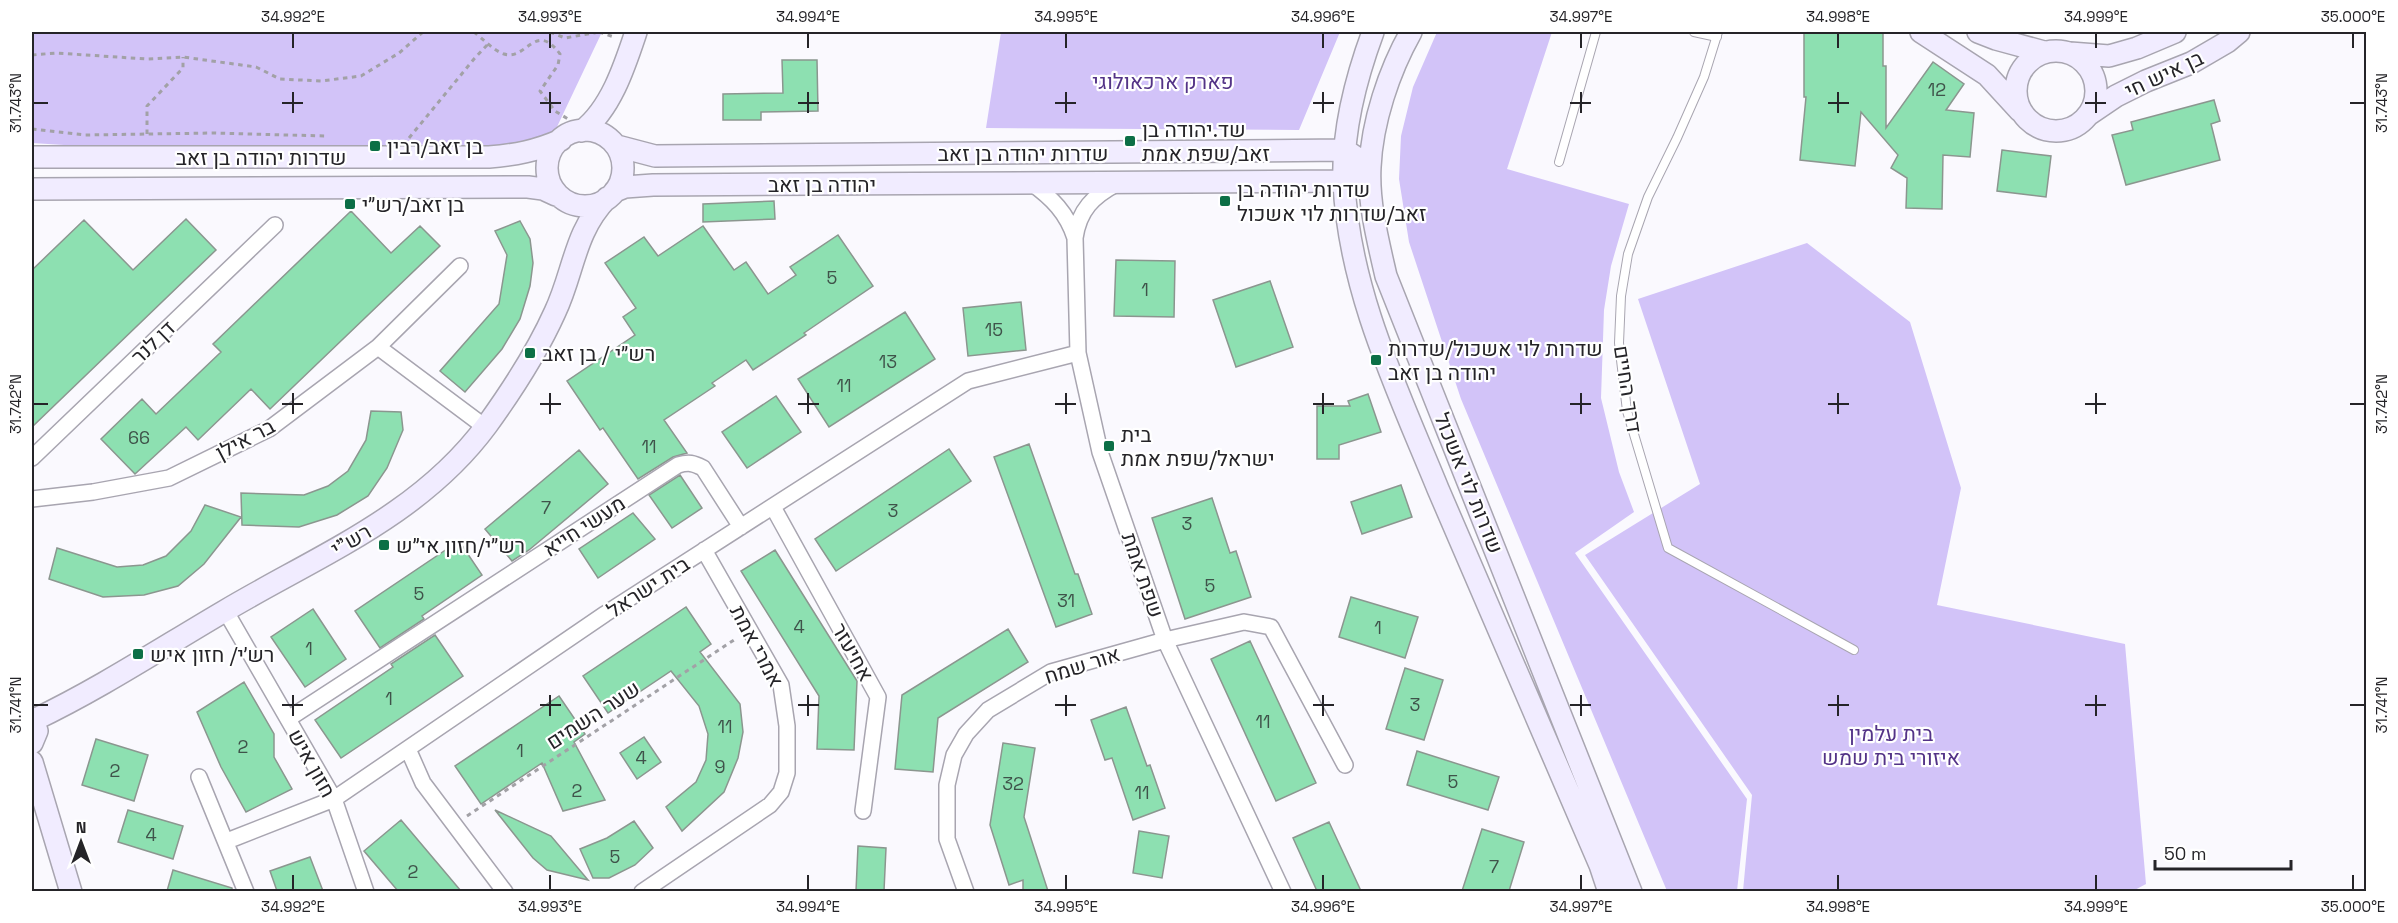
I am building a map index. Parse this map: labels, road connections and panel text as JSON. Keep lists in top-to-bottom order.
{
  "streets": {
    "main road": [
      "בן איש חי",
      "שדרות יהודה בן זאב",
      "יהודה בן זאב",
      "שדרות לוי אשכול",
      "רש\"י"
    ],
    "street": [
      "דן לנר",
      "בר אילן",
      "מעשי חייא",
      "שפת אמת",
      "בית ישראל",
      "אמרי אמת",
      "אחיעזר",
      "אור שמח",
      "חזון איש"
    ],
    "lane": ["דרך החיים"],
    "path": ["שער השמים"]
  },
  "crossings": [
    ["שדרות יהודה בן זאב", "יהודה בן זאב"],
    ["שדרות יהודה בן זאב", "שדרות לוי אשכול"],
    ["שדרות יהודה בן זאב", "רש\"י"],
    ["שדרות יהודה בן זאב", "שפת אמת"],
    ["יהודה בן זאב", "רש\"י"],
    ["יהודה בן זאב", "שפת אמת"],
    ["מעשי חייא", "בית ישראל"],
    ["מעשי חייא", "חזון איש"],
    ["רש\"י", "חזון איש"],
    ["שפת אמת", "בית ישראל"],
    ["שפת אמת", "אור שמח"],
    ["בית ישראל", "אמרי אמת"],
    ["בית ישראל", "אחיעזר"],
    ["בית ישראל", "חזון איש"],
    ["אמרי אמת", "שער השמים"]
  ],
  "parks": ["פארק ארכאולוגי", "בית עלמין איזורי בית שמש"],
  "places": {
    "transit": [
      "שד.יהודה בן זאב/שפת אמת",
      "בן זאב/רבין",
      "שדרות יהודה בן זאב/שדרות לוי אשכול",
      "בן זאב/רש״י",
      "רש״י / בן זאב",
      "שדרות לוי אשכול/שדרות יהודה בן זאב",
      "בית ישראל/שפת אמת",
      "רש״י/חזון אי״ש",
      "רש׳י/ חזון איש"
    ]
  },
  "house_numbers": [
    "12",
    "5",
    "1",
    "15",
    "13",
    "11",
    "66",
    "11",
    "7",
    "3",
    "3",
    "5",
    "5",
    "31",
    "4",
    "1",
    "1",
    "1",
    "3",
    "11",
    "11",
    "2",
    "1",
    "4",
    "9",
    "2",
    "5",
    "32",
    "2",
    "11",
    "4",
    "5",
    "7",
    "2"
  ],
  "scale_bar": "50 m",
  "north": "top",
  "coordinates": [
    "34.992°E",
    "34.993°E",
    "34.994°E",
    "34.995°E",
    "34.996°E",
    "34.997°E",
    "34.998°E",
    "34.999°E",
    "35.000°E",
    "31.743°N",
    "31.742°N",
    "31.741°N"
  ]
}
